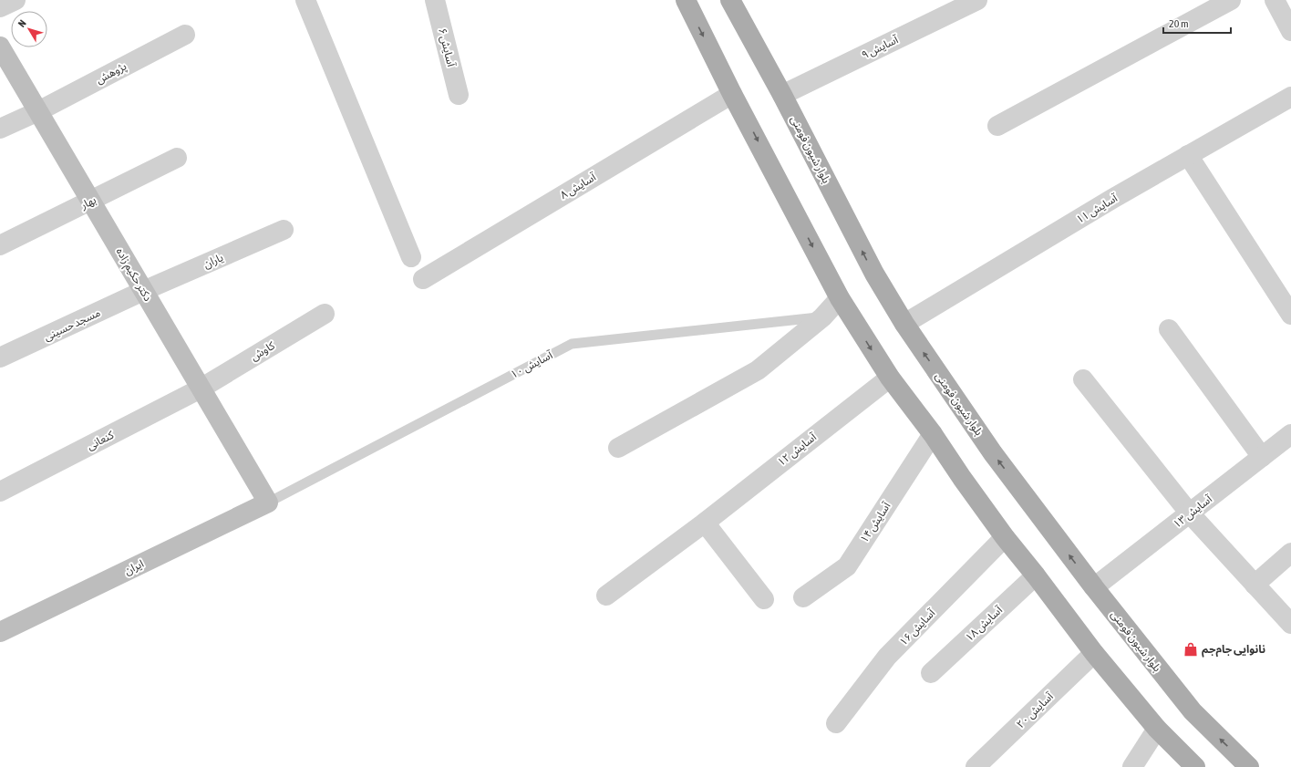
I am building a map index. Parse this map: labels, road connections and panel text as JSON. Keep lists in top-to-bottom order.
{
  "streets": {
    "main road": ["بلوار شیون فومنی"],
    "street": [
      "آسایش ۶",
      "آسایش ۹",
      "پژوهش",
      "آسایش ۸",
      "بهار",
      "آسایش ۱۱",
      "یاران",
      "دکتر حکیم زاده",
      "مسجد حسینی",
      "کاوش",
      "کنعانی",
      "آسایش ۱۲",
      "آسایش ۱۳",
      "آسایش ۱۴",
      "ایران",
      "آسایش ۱۸",
      "آسایش ۱۶",
      "آسایش ۲۰"
    ],
    "lane": ["آسایش ‍۱۰"]
  },
  "crossings": [
    ["آسایش ۹", "بلوار شیون فومنی"],
    ["پژوهش", "دکتر حکیم زاده"],
    ["بلوار شیون فومنی", "آسایش ۱۱"],
    ["بلوار شیون فومنی", "آسایش ۱۳"],
    ["بهار", "دکتر حکیم زاده"],
    ["یاران", "دکتر حکیم زاده"],
    ["یاران", "مسجد حسینی"],
    ["دکتر حکیم زاده", "مسجد حسینی"],
    ["دکتر حکیم زاده", "کاوش"],
    ["دکتر حکیم زاده", "آسایش ‍۱۰"],
    ["دکتر حکیم زاده", "کنعانی"],
    ["دکتر حکیم زاده", "ایران"],
    ["کاوش", "کنعانی"],
    ["آسایش ‍۱۰", "ایران"]
  ],
  "places": {
    "shop": ["نانوایی جام‌جم"]
  },
  "scale_bar": "20 m",
  "north": "top left"
}
